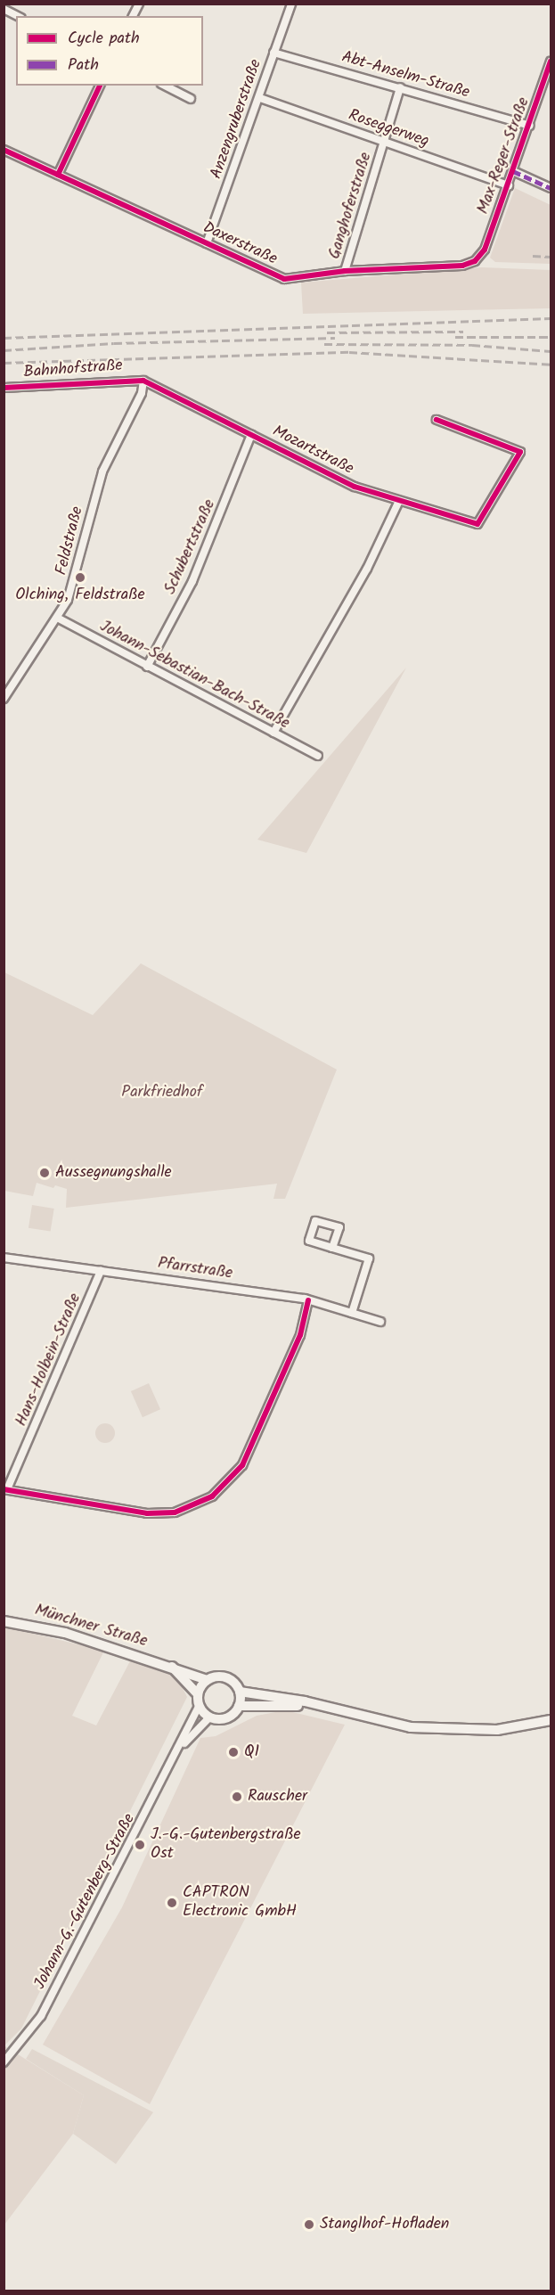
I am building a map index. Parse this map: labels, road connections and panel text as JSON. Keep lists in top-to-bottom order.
{
  "streets": {
    "main road": ["Münchner Straße"],
    "street": [
      "Abt-Anselm-Straße",
      "Anzengruberstraße",
      "Roseggerweg",
      "Max-Reger-Straße",
      "Ganghoferstraße",
      "Daxerstraße",
      "Bahnhofstraße",
      "Mozartstraße",
      "Feldstraße",
      "Schubertstraße",
      "Johann-Sebastian-Bach-Straße",
      "Pfarrstraße",
      "Hans-Holbein-Straße",
      "Johann-G.-Gutenberg-Straße"
    ]
  },
  "crossings": [
    ["Abt-Anselm-Straße", "Anzengruberstraße"],
    ["Abt-Anselm-Straße", "Max-Reger-Straße"],
    ["Abt-Anselm-Straße", "Ganghoferstraße"],
    ["Anzengruberstraße", "Roseggerweg"],
    ["Anzengruberstraße", "Daxerstraße"],
    ["Roseggerweg", "Max-Reger-Straße"],
    ["Roseggerweg", "Ganghoferstraße"],
    ["Max-Reger-Straße", "Daxerstraße"],
    ["Ganghoferstraße", "Daxerstraße"],
    ["Bahnhofstraße", "Mozartstraße"],
    ["Bahnhofstraße", "Feldstraße"],
    ["Mozartstraße", "Feldstraße"],
    ["Mozartstraße", "Schubertstraße"],
    ["Feldstraße", "Johann-Sebastian-Bach-Straße"],
    ["Schubertstraße", "Johann-Sebastian-Bach-Straße"],
    ["Pfarrstraße", "Hans-Holbein-Straße"],
    ["Münchner Straße", "Johann-G.-Gutenberg-Straße"]
  ],
  "parks": ["Parkfriedhof"],
  "places": [
    "Olching, Feldstraße",
    "Aussegnungshalle",
    "Q1",
    "Rauscher",
    "J.-G.-Gutenbergstraße Ost",
    "CAPTRON Electronic GmbH",
    "Stanglhof-Hofladen"
  ],
  "legend": ["Cycle path", "Path"]
}
